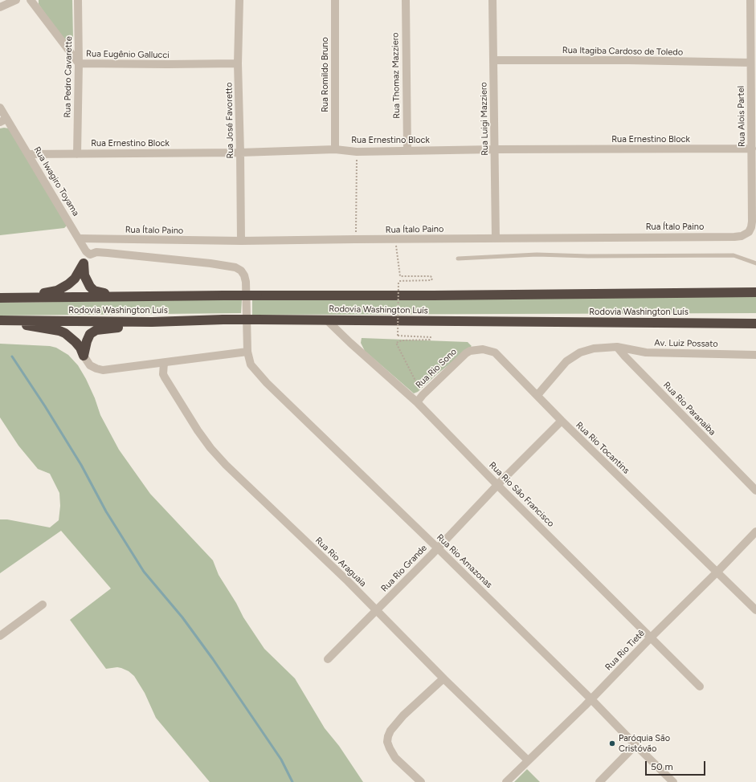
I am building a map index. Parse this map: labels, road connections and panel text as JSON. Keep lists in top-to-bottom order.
{
  "streets": {
    "highway": ["Rodovia Washington Luís"],
    "street": [
      "Rua Itagiba Cardoso de Toledo",
      "Rua Eugênio Gallucci",
      "Rua Romildo Bruno",
      "Rua Thomaz Mazziero",
      "Rua Pedro Cavarette",
      "Rua Alois Partel",
      "Rua Luigi Mazziero",
      "Rua José Favoretto",
      "Rua Ernestino Block",
      "Rua Iwagiro Toyama",
      "Rua Ítalo Paino",
      "Av. Luiz Possato",
      "Rua Rio Sono",
      "Rua Rio Paranaiba",
      "Rua Rio Tocantins",
      "Rua Rio São Francisco",
      "Rua Rio Amazonas",
      "Rua Rio Araguaia",
      "Rua Rio Grande",
      "Rua Rio Tietê"
    ]
  },
  "crossings": [
    ["Rua Itagiba Cardoso de Toledo", "Rua Alois Partel"],
    ["Rua Itagiba Cardoso de Toledo", "Rua Luigi Mazziero"],
    ["Rua Eugênio Gallucci", "Rua Pedro Cavarette"],
    ["Rua Eugênio Gallucci", "Rua José Favoretto"],
    ["Rua Romildo Bruno", "Rua Ernestino Block"],
    ["Rua Thomaz Mazziero", "Rua Ernestino Block"],
    ["Rua Pedro Cavarette", "Rua Ernestino Block"],
    ["Rua Alois Partel", "Rua Ernestino Block"],
    ["Rua Alois Partel", "Rua Ítalo Paino"],
    ["Rua Luigi Mazziero", "Rua Ernestino Block"],
    ["Rua Luigi Mazziero", "Rua Ítalo Paino"],
    ["Rua José Favoretto", "Rua Ernestino Block"],
    ["Rua José Favoretto", "Rua Ítalo Paino"],
    ["Rua Ernestino Block", "Rua Iwagiro Toyama"],
    ["Rua Iwagiro Toyama", "Rua Ítalo Paino"],
    ["Rua Iwagiro Toyama", "Rua Rio Amazonas"],
    ["Rodovia Washington Luís", "Rua Rio São Francisco"],
    ["Av. Luiz Possato", "Rua Rio Paranaiba"],
    ["Rua Rio Sono", "Rua Rio Tocantins"],
    ["Rua Rio Sono", "Rua Rio São Francisco"],
    ["Rua Rio Tocantins", "Rua Rio Grande"],
    ["Rua Rio Tocantins", "Rua Rio Tietê"],
    ["Rua Rio São Francisco", "Rua Rio Grande"],
    ["Rua Rio São Francisco", "Rua Rio Tietê"],
    ["Rua Rio Amazonas", "Rua Rio Grande"],
    ["Rua Rio Amazonas", "Rua Rio Tietê"],
    ["Rua Rio Araguaia", "Rua Rio Grande"],
    ["Rua Rio Araguaia", "Rua Rio Tietê"]
  ],
  "places": ["Paróquia São Cristóvão"],
  "scale_bar": "50 m"
}
